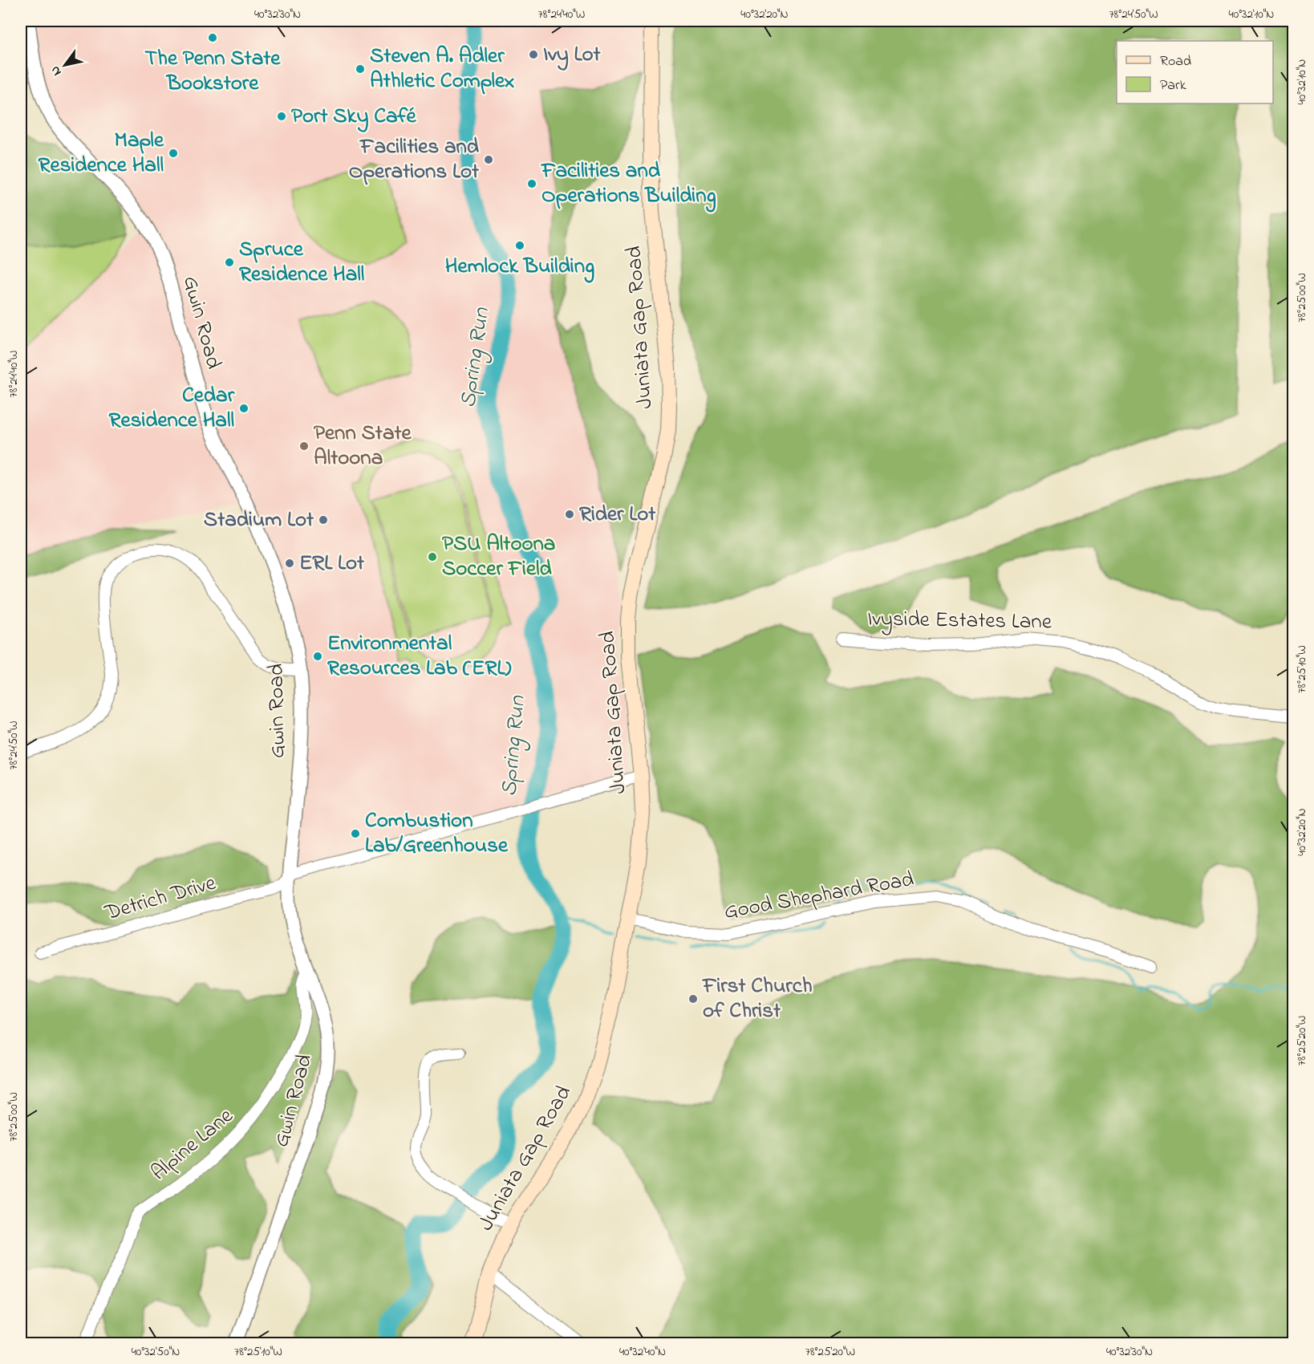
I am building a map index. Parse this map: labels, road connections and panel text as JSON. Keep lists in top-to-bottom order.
{
  "streets": {
    "main road": ["Juniata Gap Road"],
    "street": [
      "Gwin Road",
      "Ivyside Estates Lane",
      "Good Shephard Road",
      "Detrich Drive",
      "Alpine Lane"
    ]
  },
  "crossings": [
    ["Gwin Road", "Detrich Drive"],
    ["Gwin Road", "Alpine Lane"],
    ["Juniata Gap Road", "Good Shephard Road"],
    ["Juniata Gap Road", "Detrich Drive"]
  ],
  "water": ["Spring Run"],
  "places": [
    "The Penn State Bookstore",
    "Ivy Lot",
    "Steven A. Adler Athletic Complex",
    "Port Sky Café",
    "Maple Residence Hall",
    "Facilities and Operations Lot",
    "Facilities and Operations Building",
    "Hemlock Building",
    "Spruce Residence Hall",
    "Cedar Residence Hall",
    "Penn State Altoona",
    "Rider Lot",
    "Stadium Lot",
    "PSU Altoona Soccer Field",
    "ERL Lot",
    "Environmental Resources Lab (ERL)",
    "Combustion Lab/Greenhouse",
    "First Church of Christ"
  ],
  "legend": ["Road", "Park"],
  "north": "bottom left",
  "coordinates": [
    "40°32'30\"N",
    "78°24'40\"W",
    "40°32'20\"N",
    "78°24'50\"W",
    "40°32'10\"N",
    "78°25'00\"W",
    "78°25'10\"W",
    "78°25'20\"W",
    "40°32'50\"N",
    "40°32'40\"N"
  ]
}
